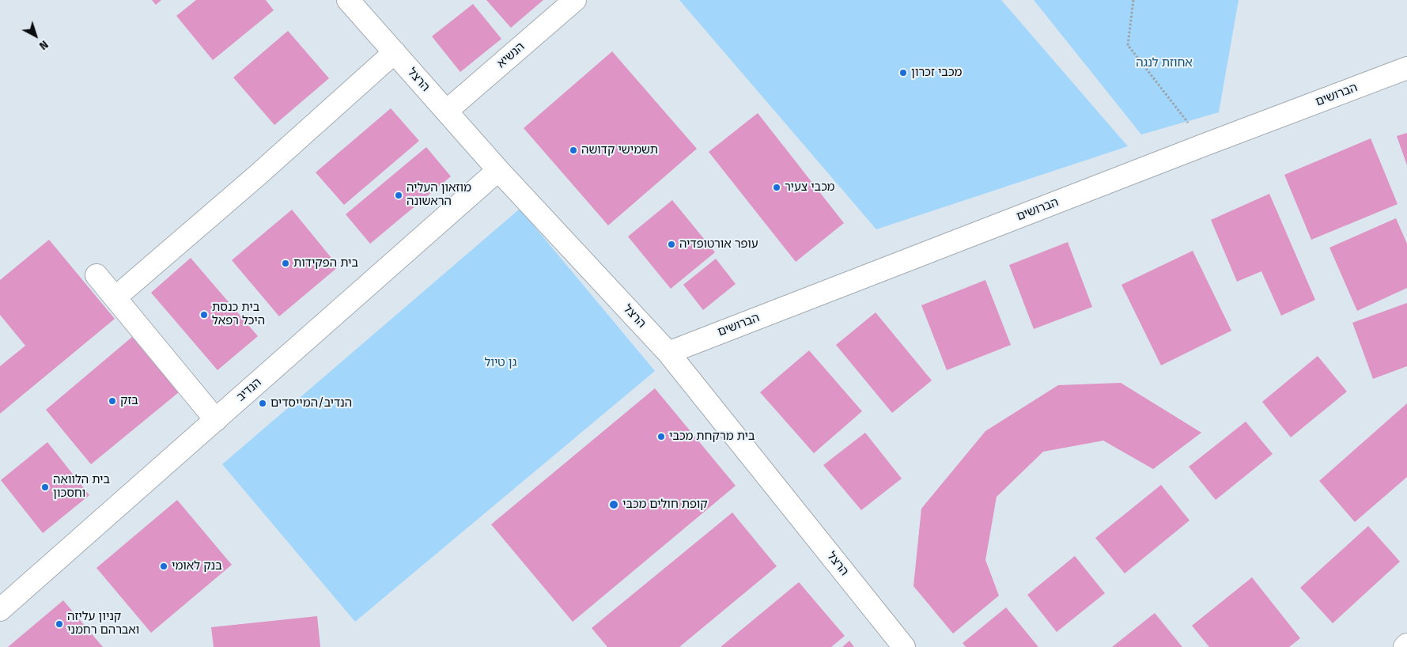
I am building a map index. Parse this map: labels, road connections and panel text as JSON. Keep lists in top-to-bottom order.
{
  "streets": {
    "street": [
      "הנשיא",
      "הרצל",
      "הברושים",
      "הנדיב"
    ]
  },
  "crossings": [
    ["הנשיא", "הרצל"],
    ["הרצל", "הברושים"],
    ["הרצל", "הנדיב"]
  ],
  "parks": ["אחוזת לנגה", "גן טיול"],
  "places": [
    "מכבי זכרון",
    "תשמישי קדושה",
    "מכבי צעיר",
    "מוזאון העליה הראשונה",
    "עופר אורטופדיה",
    "בית הפקידות",
    "בית כנסת היכל רפאל",
    "בזק",
    "הנדיב/המייסדים",
    "בית מרקחת מכבי",
    "בית הלוואה וחסכון",
    "קופת חולים מכבי",
    "בנק לאומי",
    "קניון עליזה ואברהם רחמני"
  ],
  "north": "bottom right"
}
